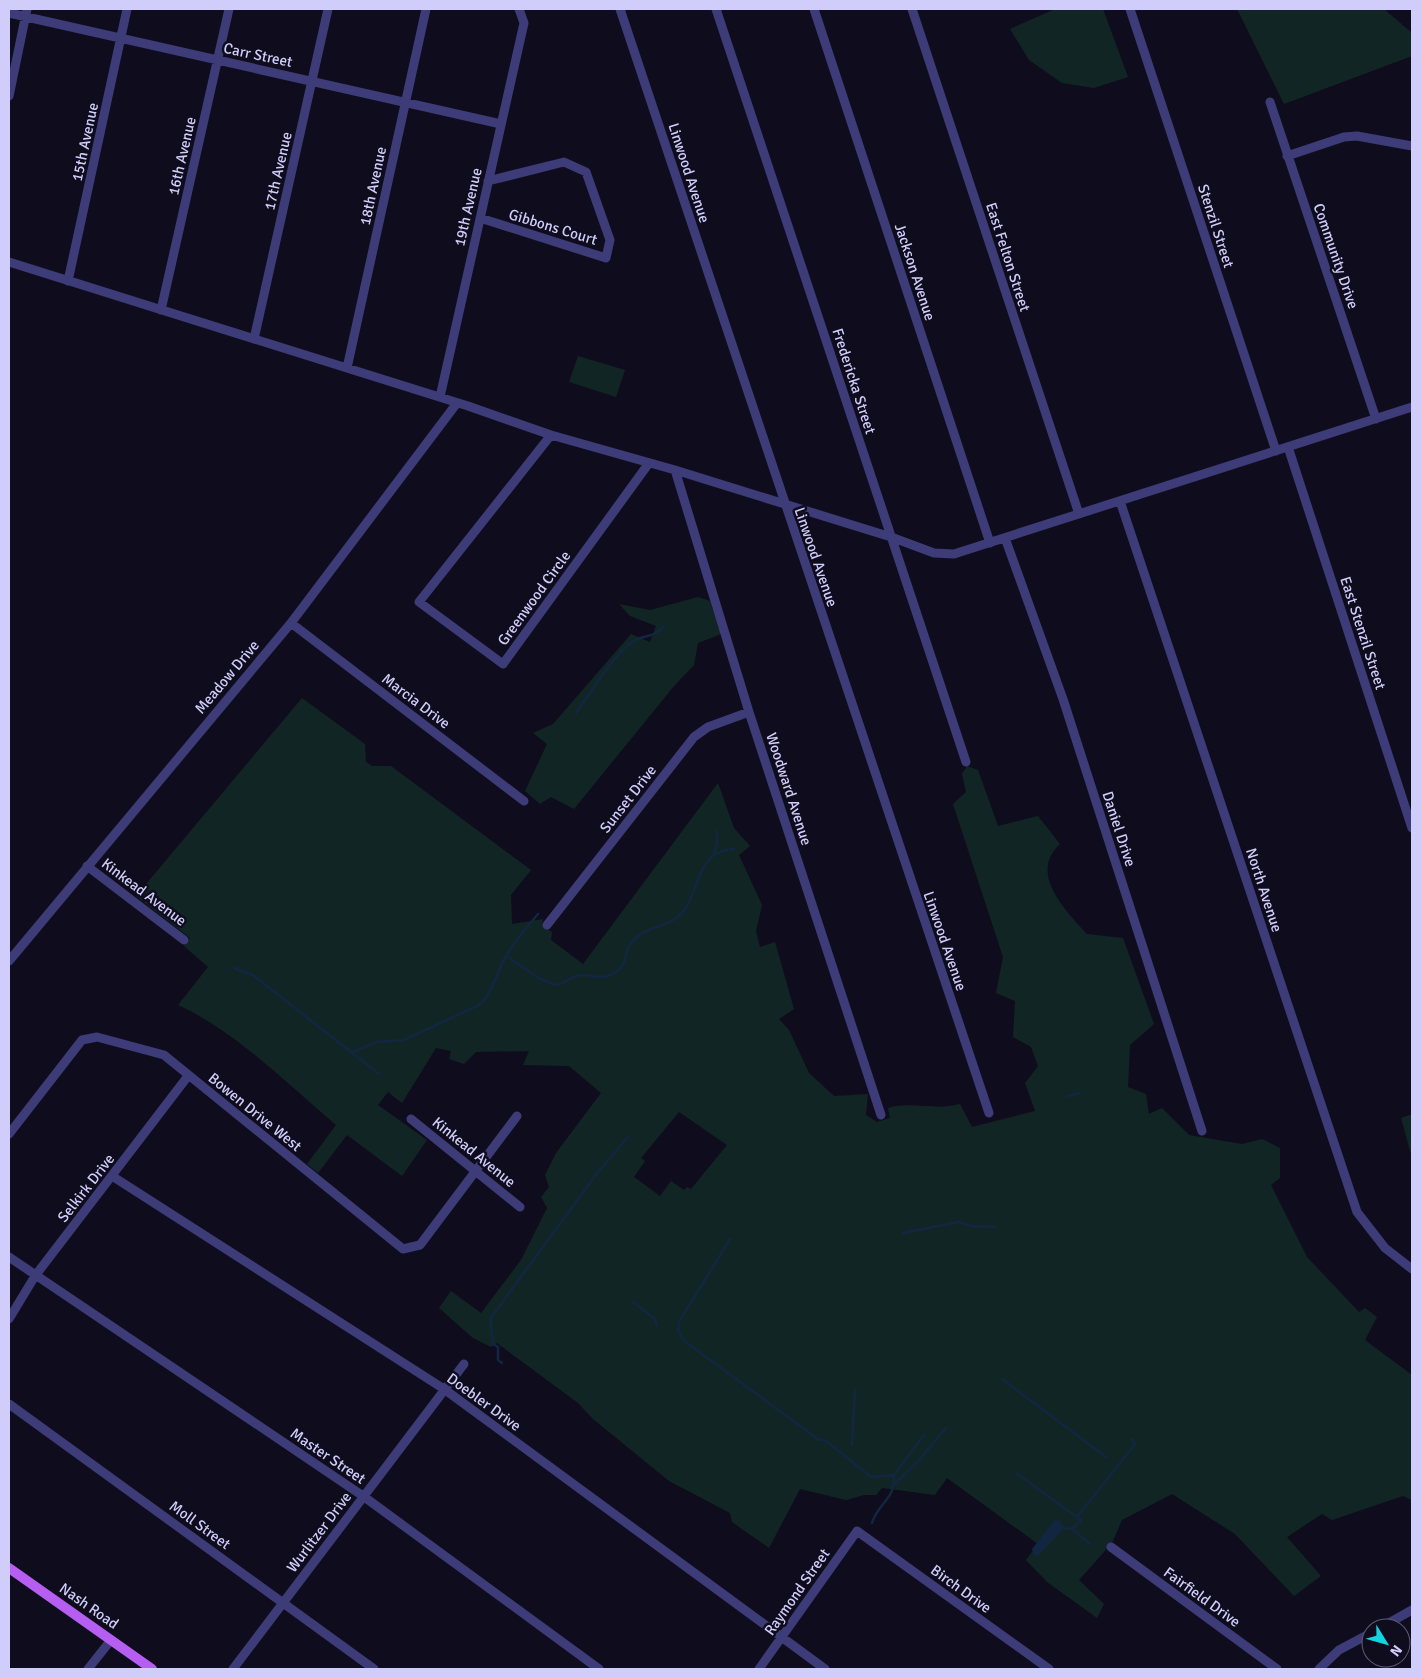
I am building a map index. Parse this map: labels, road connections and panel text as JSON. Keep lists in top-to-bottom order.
{
  "streets": {
    "main road": ["Nash Road"],
    "street": [
      "Carr Street",
      "15th Avenue",
      "16th Avenue",
      "17th Avenue",
      "Linwood Avenue",
      "18th Avenue",
      "19th Avenue",
      "Stenzil Street",
      "Gibbons Court",
      "Community Drive",
      "East Felton Street",
      "Jackson Avenue",
      "Fredericka Street",
      "Greenwood Circle",
      "East Stenzil Street",
      "Meadow Drive",
      "Marcia Drive",
      "Woodward Avenue",
      "Sunset Drive",
      "Daniel Drive",
      "North Avenue",
      "Kinkead Avenue",
      "Bowen Drive West",
      "Selkirk Drive",
      "Doebler Drive",
      "Master Street",
      "Moll Street",
      "Wurlitzer Drive",
      "Birch Drive",
      "Raymond Street",
      "Fairfield Drive"
    ]
  },
  "crossings": [
    ["Carr Street", "15th Avenue"],
    ["Carr Street", "16th Avenue"],
    ["Carr Street", "17th Avenue"],
    ["Carr Street", "18th Avenue"],
    ["Carr Street", "19th Avenue"],
    ["19th Avenue", "Gibbons Court"],
    ["Meadow Drive", "Marcia Drive"],
    ["Meadow Drive", "Kinkead Avenue"],
    ["Woodward Avenue", "Sunset Drive"],
    ["Kinkead Avenue", "Bowen Drive West"],
    ["Bowen Drive West", "Selkirk Drive"],
    ["Selkirk Drive", "Doebler Drive"],
    ["Selkirk Drive", "Master Street"],
    ["Doebler Drive", "Wurlitzer Drive"],
    ["Doebler Drive", "Raymond Street"],
    ["Master Street", "Wurlitzer Drive"],
    ["Moll Street", "Wurlitzer Drive"],
    ["Birch Drive", "Raymond Street"]
  ],
  "north": "bottom right"
}
